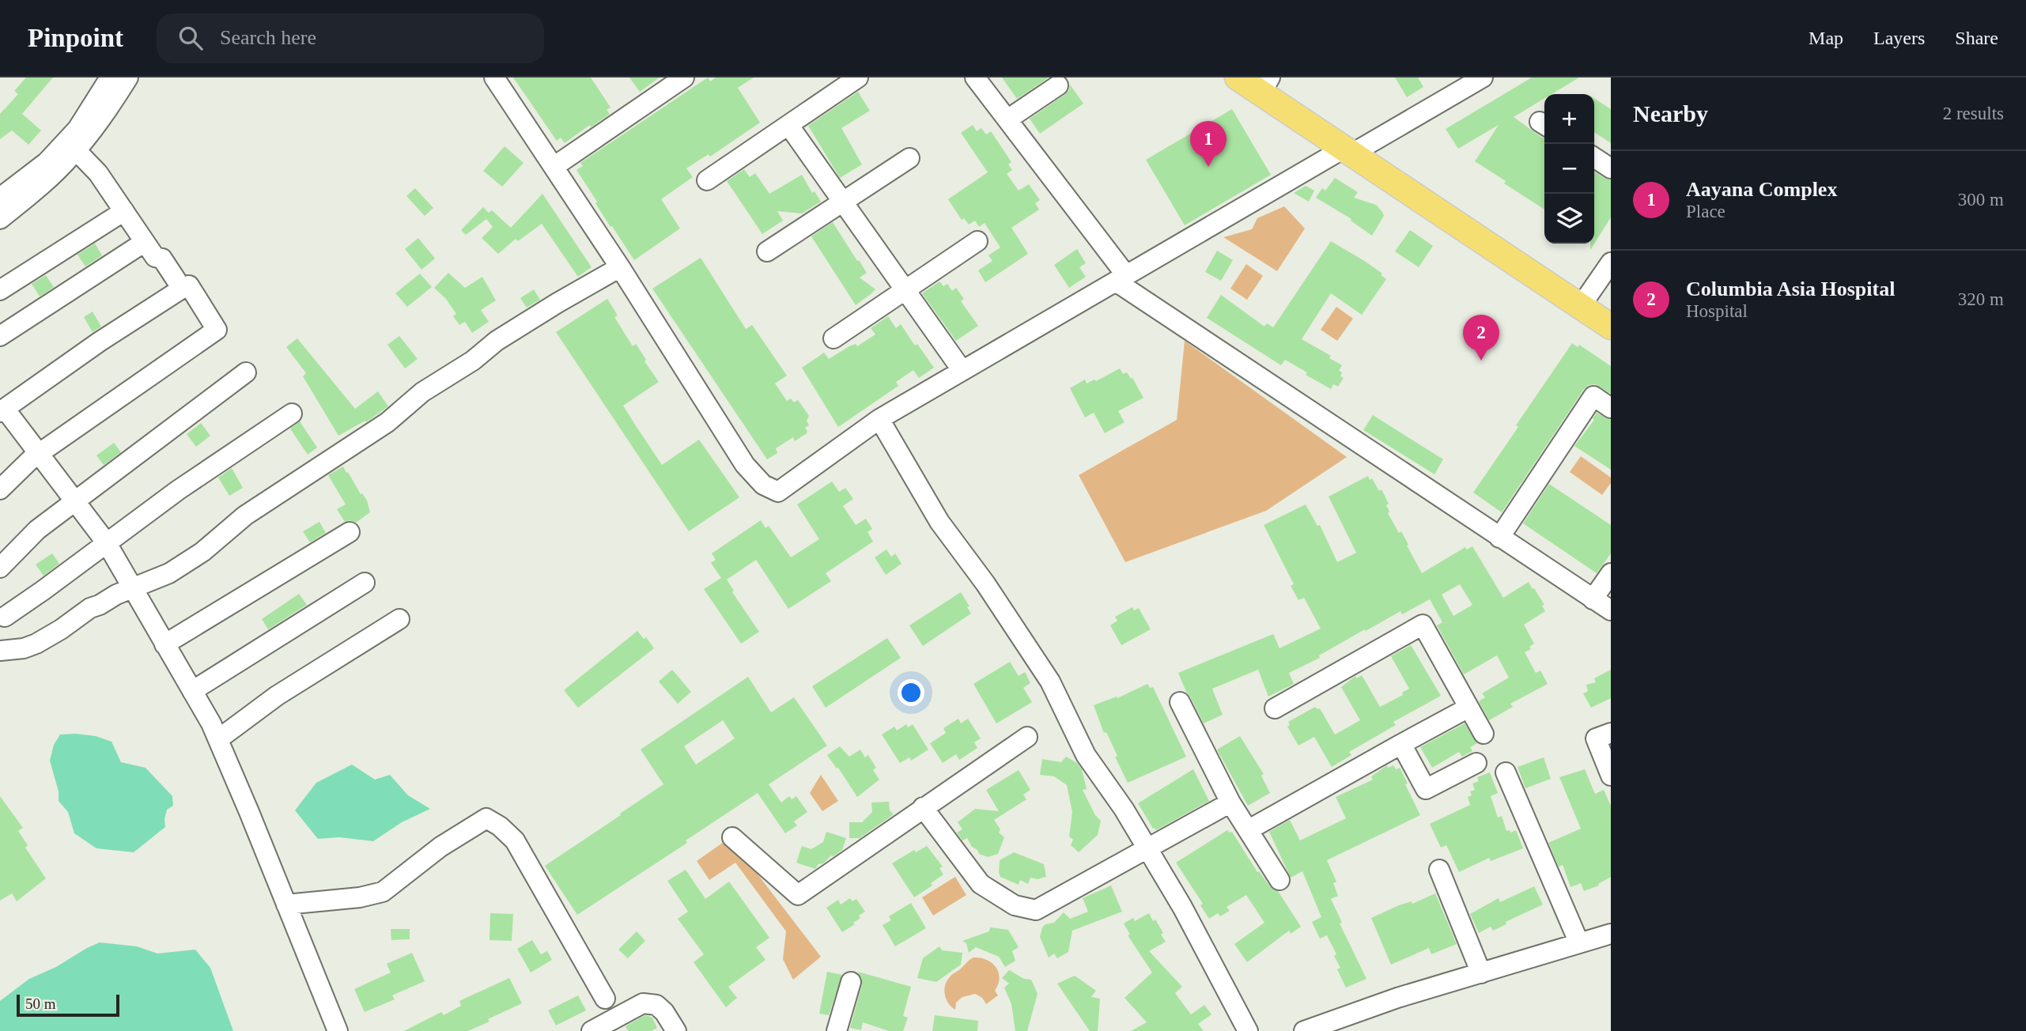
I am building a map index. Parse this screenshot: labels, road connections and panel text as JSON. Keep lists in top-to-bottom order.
{
  "scale_bar": "50 m",
  "page": {
    "header": "Pinpoint",
    "search": "Search here",
    "nav": ["Map", "Layers", "Share"],
    "heading": ["Nearby", "2 results"],
    "map_buttons": ["+", "−"],
    "pins": ["1", "2"],
    "list": [
      {
        "mark": "1",
        "name": "Aayana Complex",
        "note": "Place",
        "value": "300 m"
      },
      {
        "mark": "2",
        "name": "Columbia Asia Hospital",
        "note": "Hospital",
        "value": "320 m"
      }
    ],
    "scale": "50 m"
  }
}
